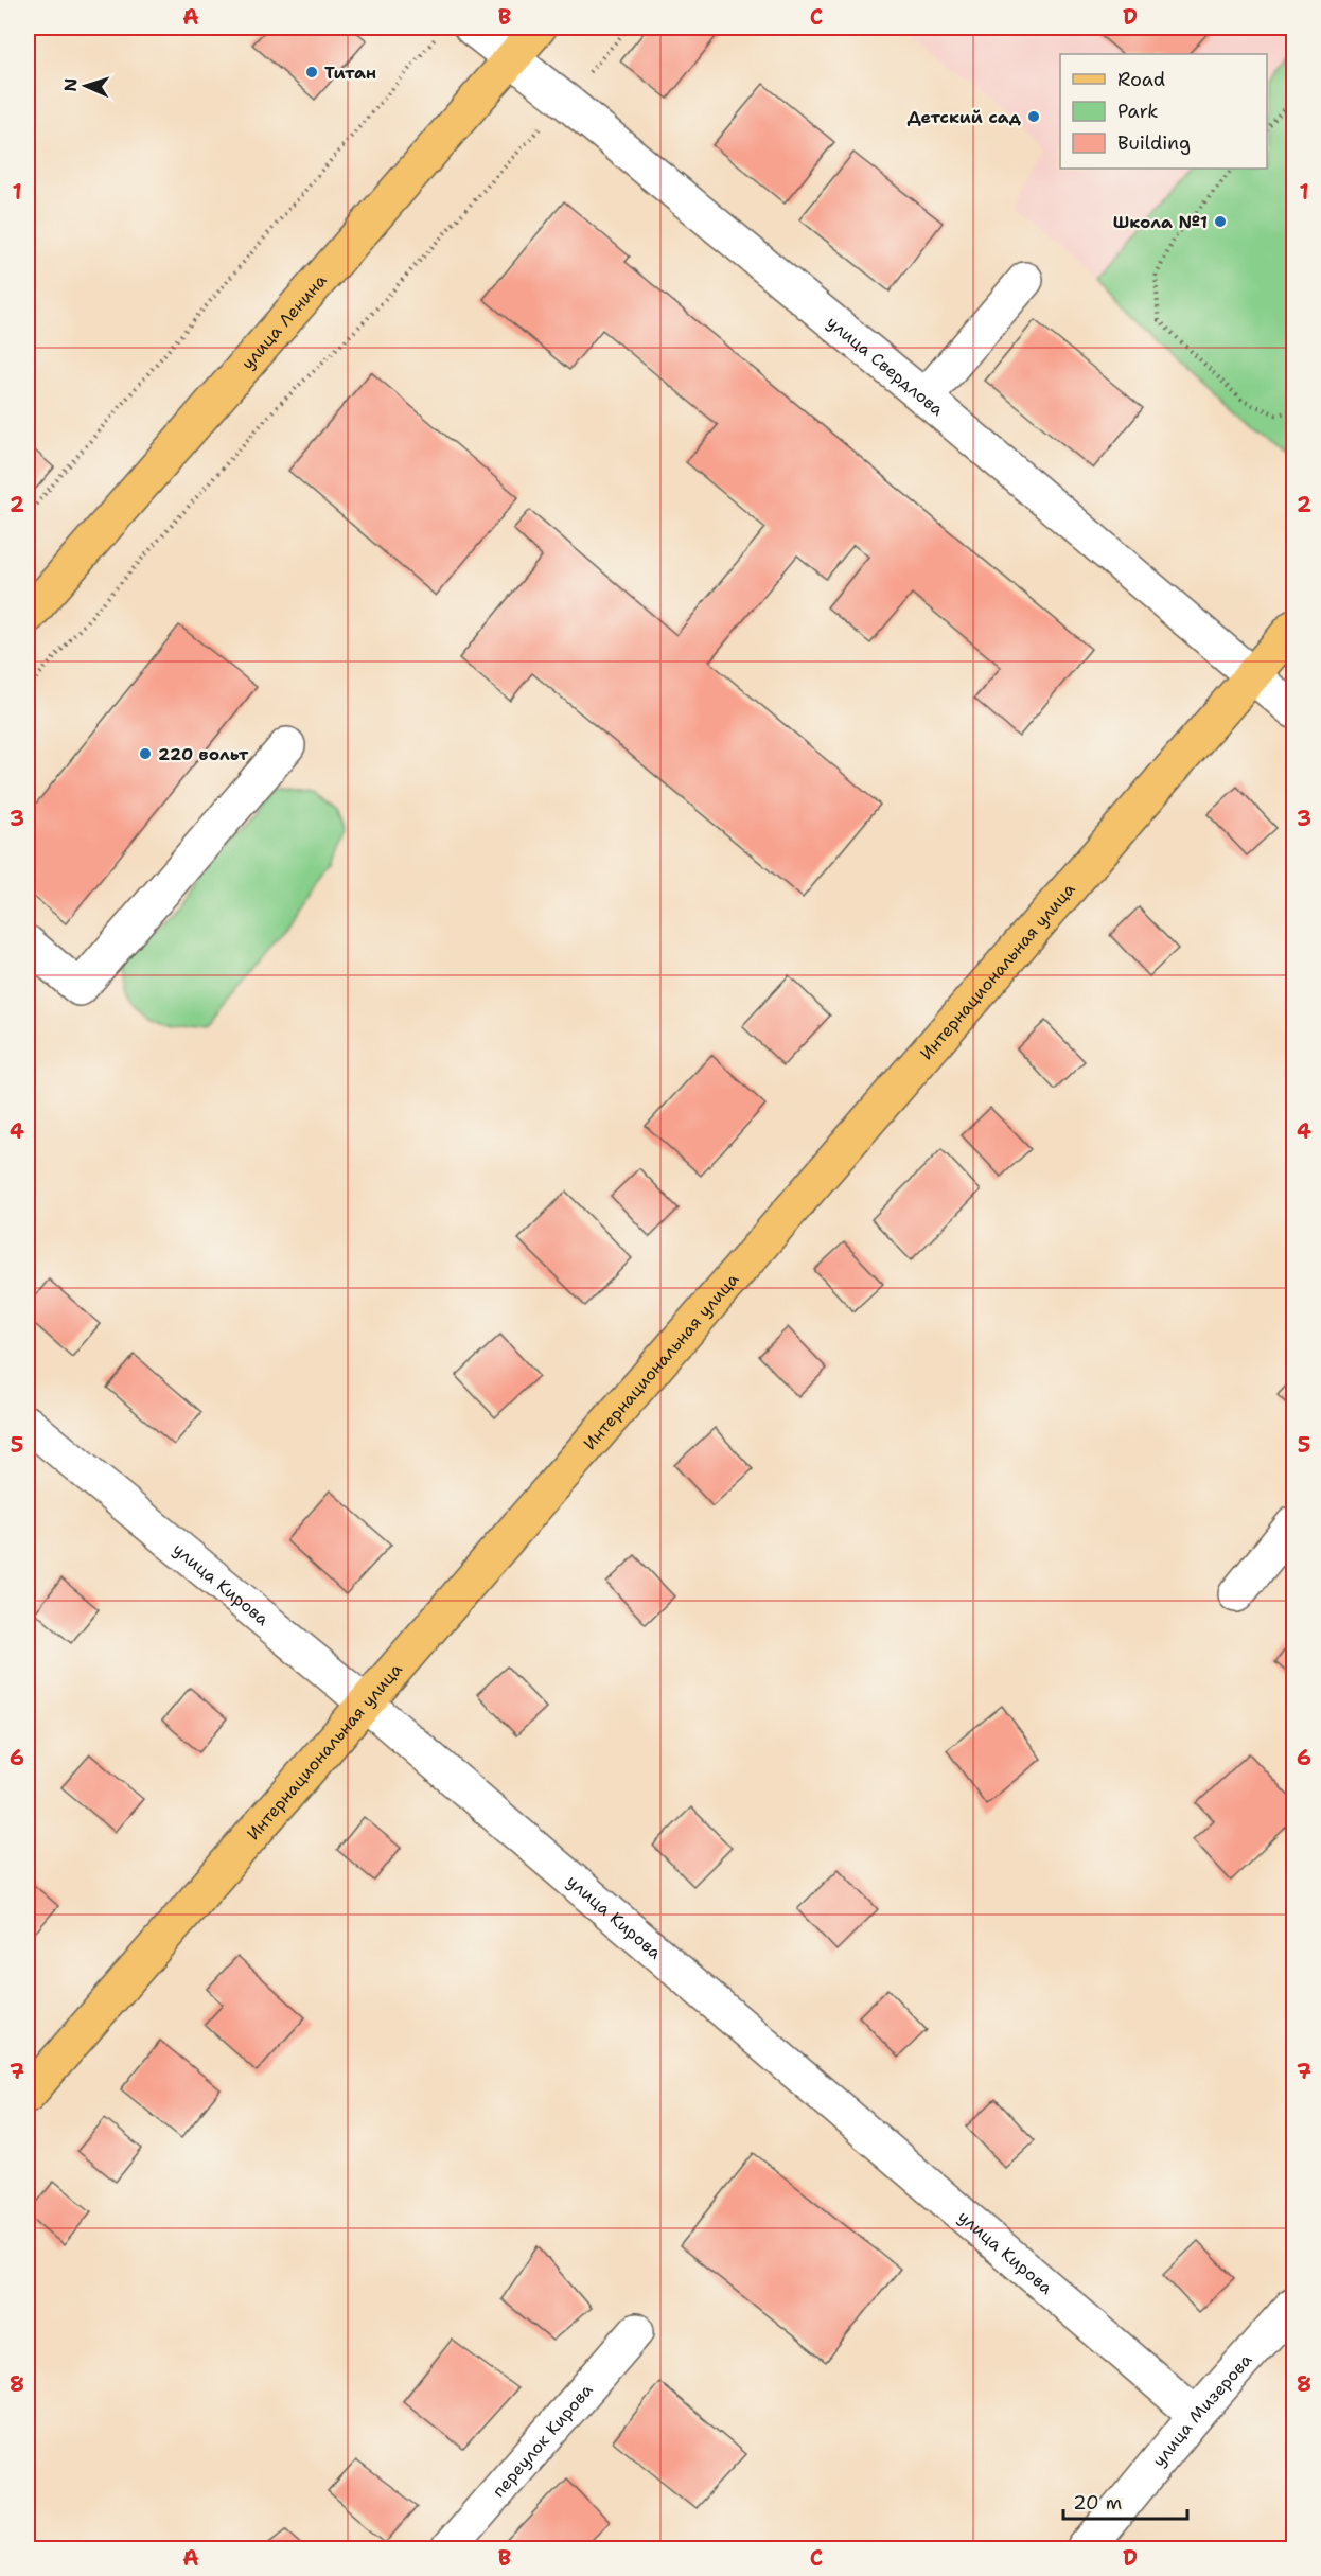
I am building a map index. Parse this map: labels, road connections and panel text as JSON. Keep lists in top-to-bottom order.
{
  "streets": {
    "main road": ["улица Ленина", "Интернациональная улица"],
    "street": [
      "улица Свердлова",
      "улица Кирова",
      "улица Мизерова",
      "переулок Кирова"
    ]
  },
  "crossings": [
    ["улица Ленина", "улица Свердлова"],
    ["улица Свердлова", "Интернациональная улица"],
    ["Интернациональная улица", "улица Кирова"],
    ["улица Кирова", "улица Мизерова"]
  ],
  "places": [
    "Титан",
    "Детский сад",
    "Школа №1",
    "220 вольт"
  ],
  "legend": ["Road", "Park", "Building"],
  "scale_bar": "20 m",
  "north": "left",
  "grid": {
    "columns": [
      "A",
      "B",
      "C",
      "D"
    ],
    "rows": [
      "1",
      "2",
      "3",
      "4",
      "5",
      "6",
      "7",
      "8"
    ]
  }
}
